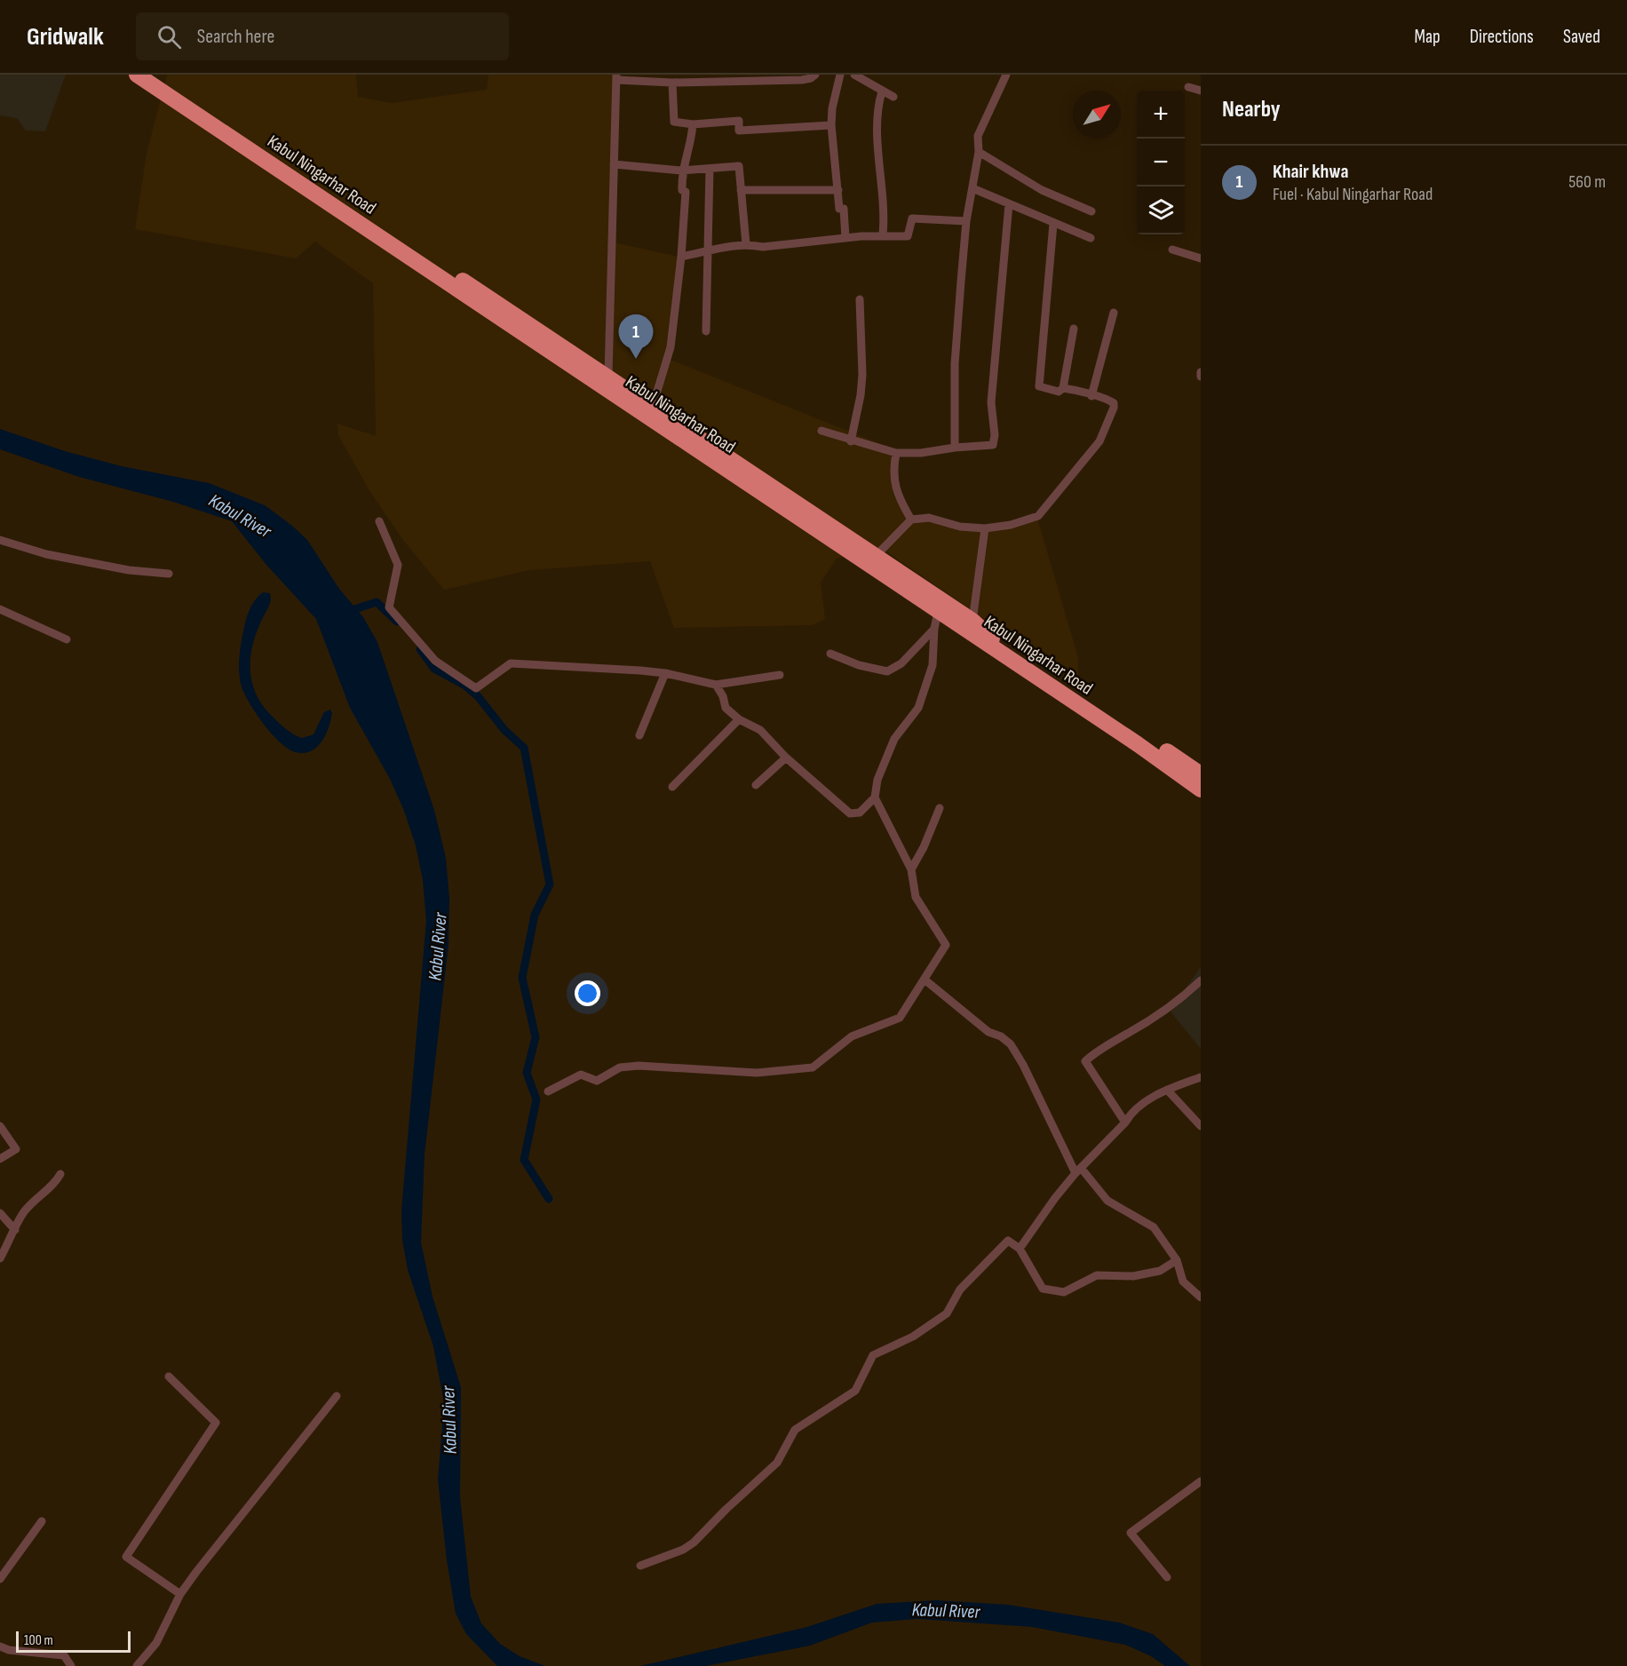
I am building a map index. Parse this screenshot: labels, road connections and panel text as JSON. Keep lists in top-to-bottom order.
{
  "streets": {
    "highway": ["Kabul Ningarhar Road"]
  },
  "water": ["Kabul River"],
  "scale_bar": "100 m",
  "north": "top right",
  "page": {
    "header": "Gridwalk",
    "search": "Search here",
    "nav": ["Map", "Directions", "Saved"],
    "heading": "Nearby",
    "map_buttons": ["+", "−"],
    "list": [
      {
        "mark": "1",
        "name": "Khair khwa",
        "note": "Fuel · Kabul Ningarhar Road",
        "value": "560 m"
      }
    ],
    "pins": "1",
    "scale": "100 m"
  }
}
